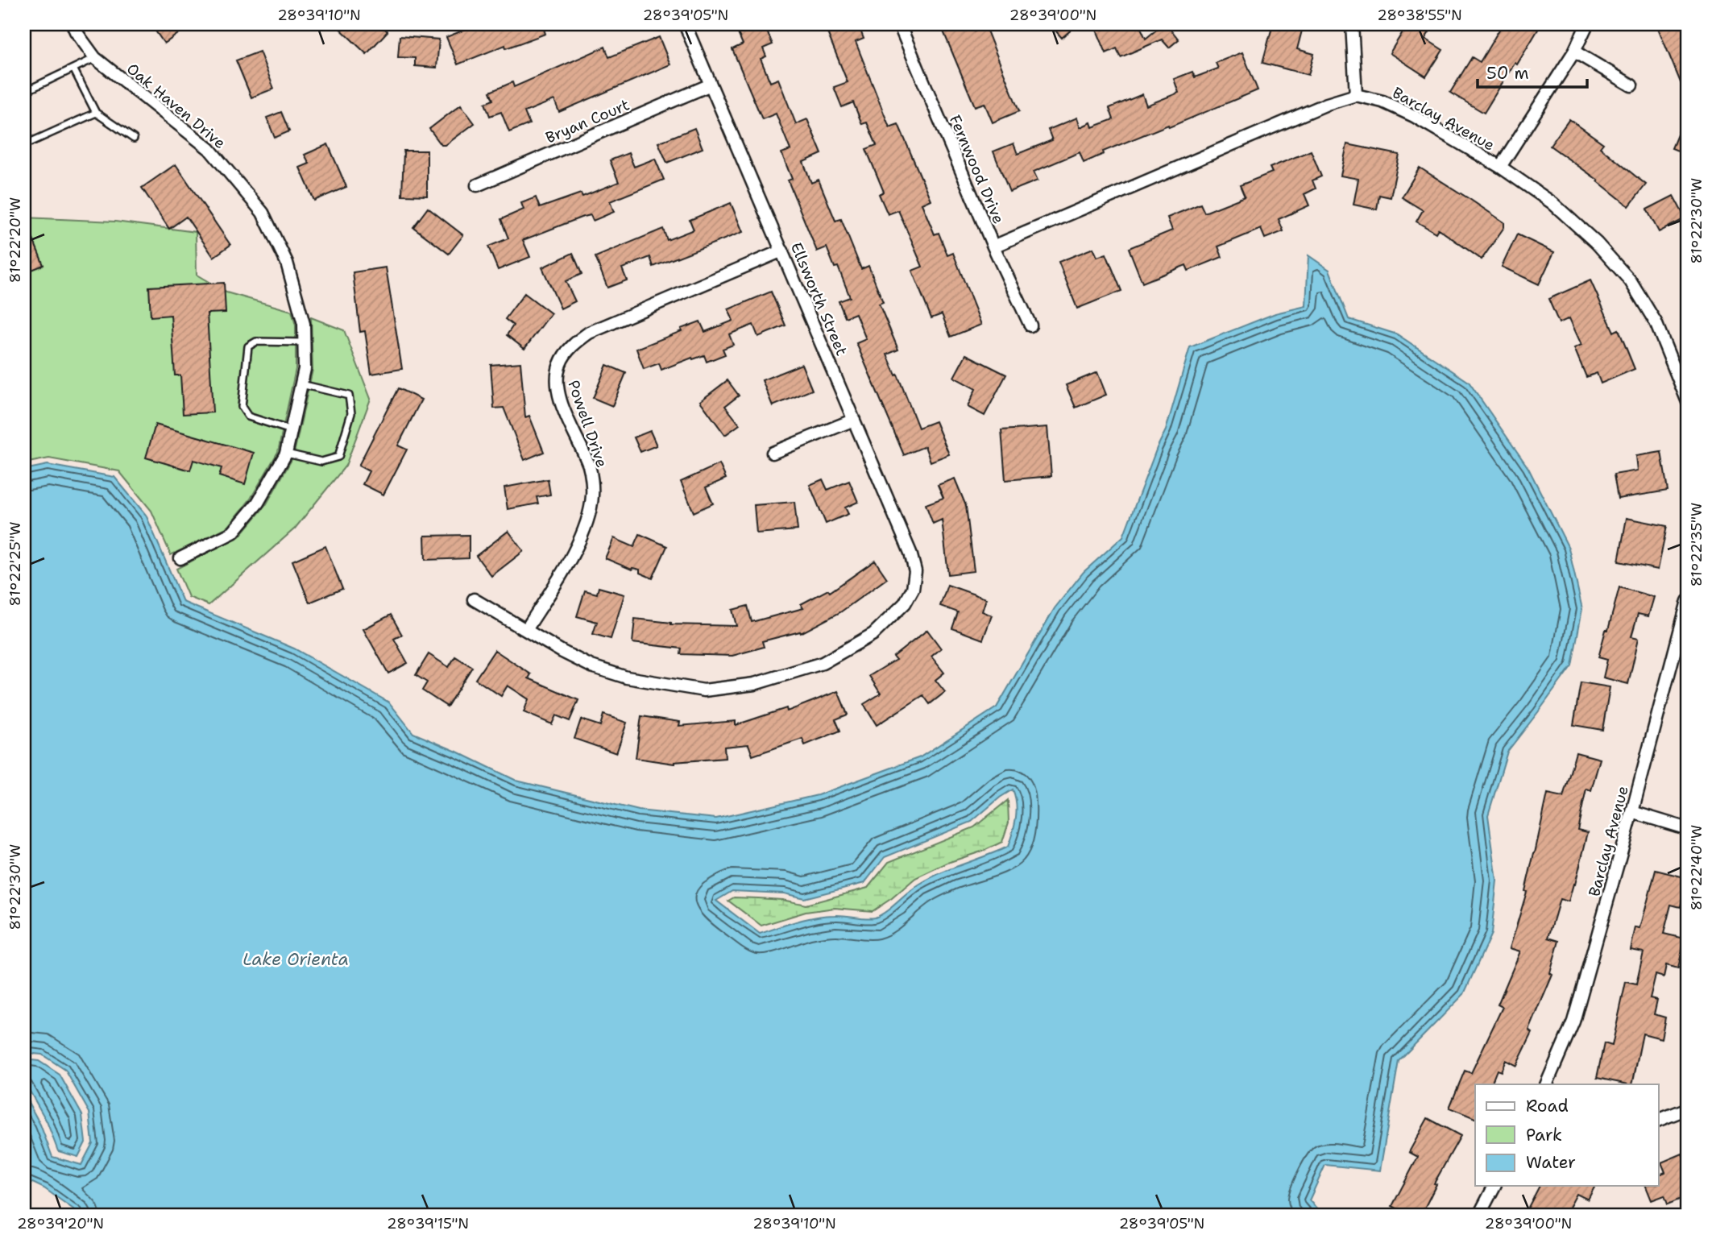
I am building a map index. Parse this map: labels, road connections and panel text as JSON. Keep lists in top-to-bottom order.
{
  "streets": {
    "street": [
      "Oak Haven Drive",
      "Barclay Avenue",
      "Bryan Court",
      "Fernwood Drive",
      "Ellsworth Street",
      "Powell Drive"
    ]
  },
  "crossings": [
    ["Bryan Court", "Ellsworth Street"],
    ["Ellsworth Street", "Powell Drive"]
  ],
  "water": ["Lake Orienta"],
  "legend": ["Road", "Park", "Water"],
  "scale_bar": "50 m",
  "coordinates": [
    "28°39'10\"N",
    "28°39'05\"N",
    "28°39'00\"N",
    "28°38'55\"N",
    "81°22'30\"W",
    "81°22'20\"W",
    "81°22'35\"W",
    "81°22'25\"W",
    "81°22'40\"W",
    "28°39'20\"N",
    "28°39'15\"N"
  ]
}
